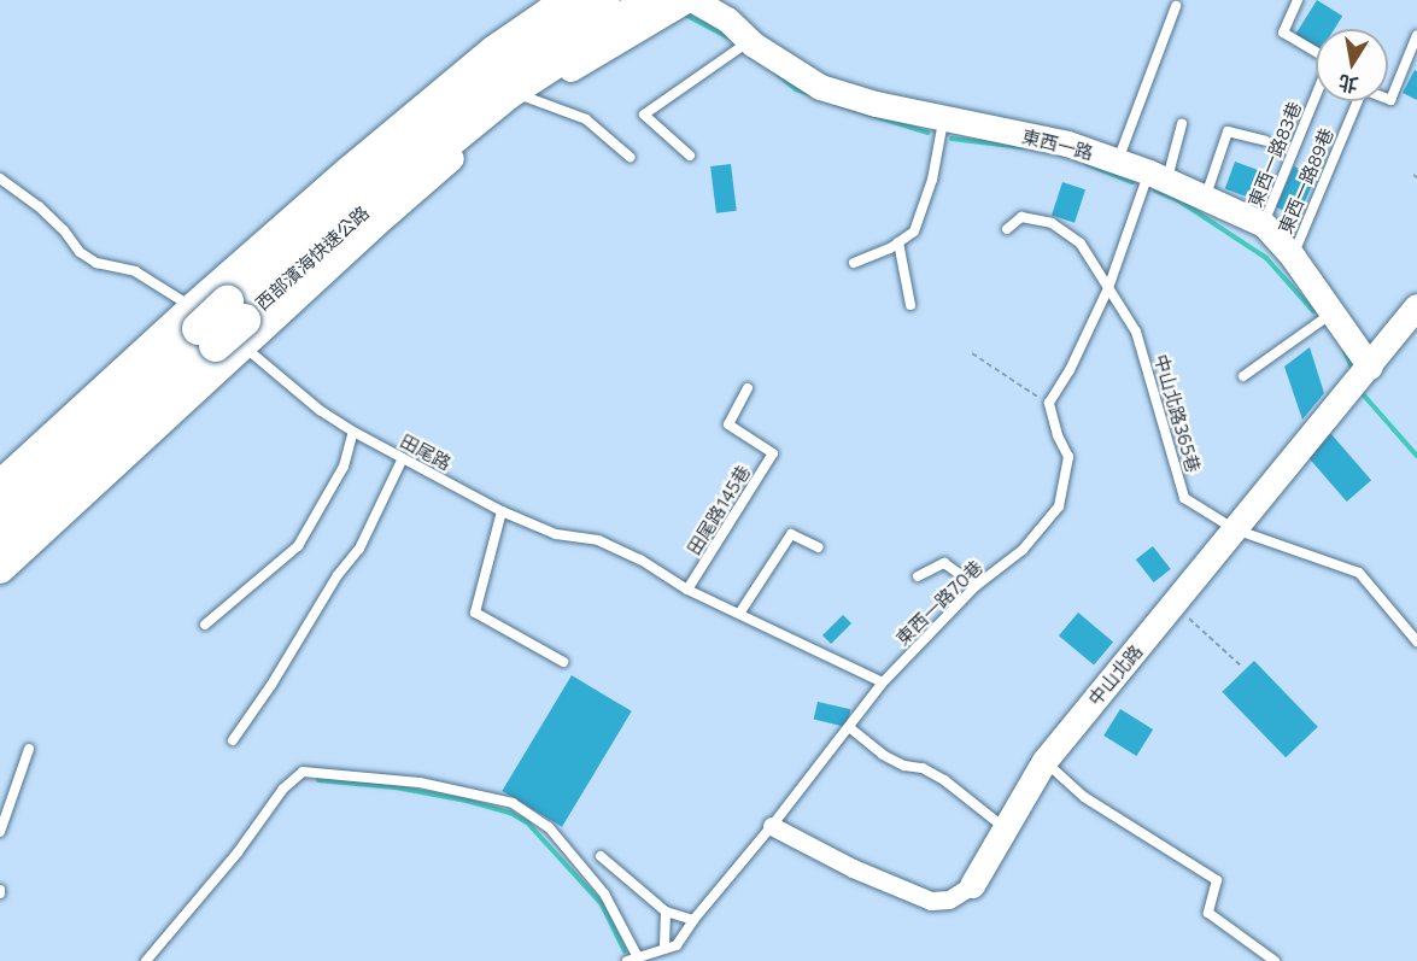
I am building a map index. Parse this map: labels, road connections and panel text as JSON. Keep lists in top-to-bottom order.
{
  "streets": {
    "highway": ["西部濱海快速公路"],
    "street": ["東西一路", "中山北路"],
    "lane": [
      "東西一路83巷",
      "東西一路89巷",
      "中山北路365巷",
      "田尾路",
      "田尾路145巷",
      "東西一路70巷"
    ]
  },
  "crossings": [
    ["東西一路", "東西一路83巷"],
    ["東西一路", "東西一路89巷"],
    ["東西一路", "中山北路"],
    ["西部濱海快速公路", "田尾路"],
    ["中山北路365巷", "中山北路"],
    ["田尾路", "田尾路145巷"],
    ["田尾路", "東西一路70巷"],
    ["東西一路70巷", "中山北路"]
  ],
  "north": "bottom"
}
